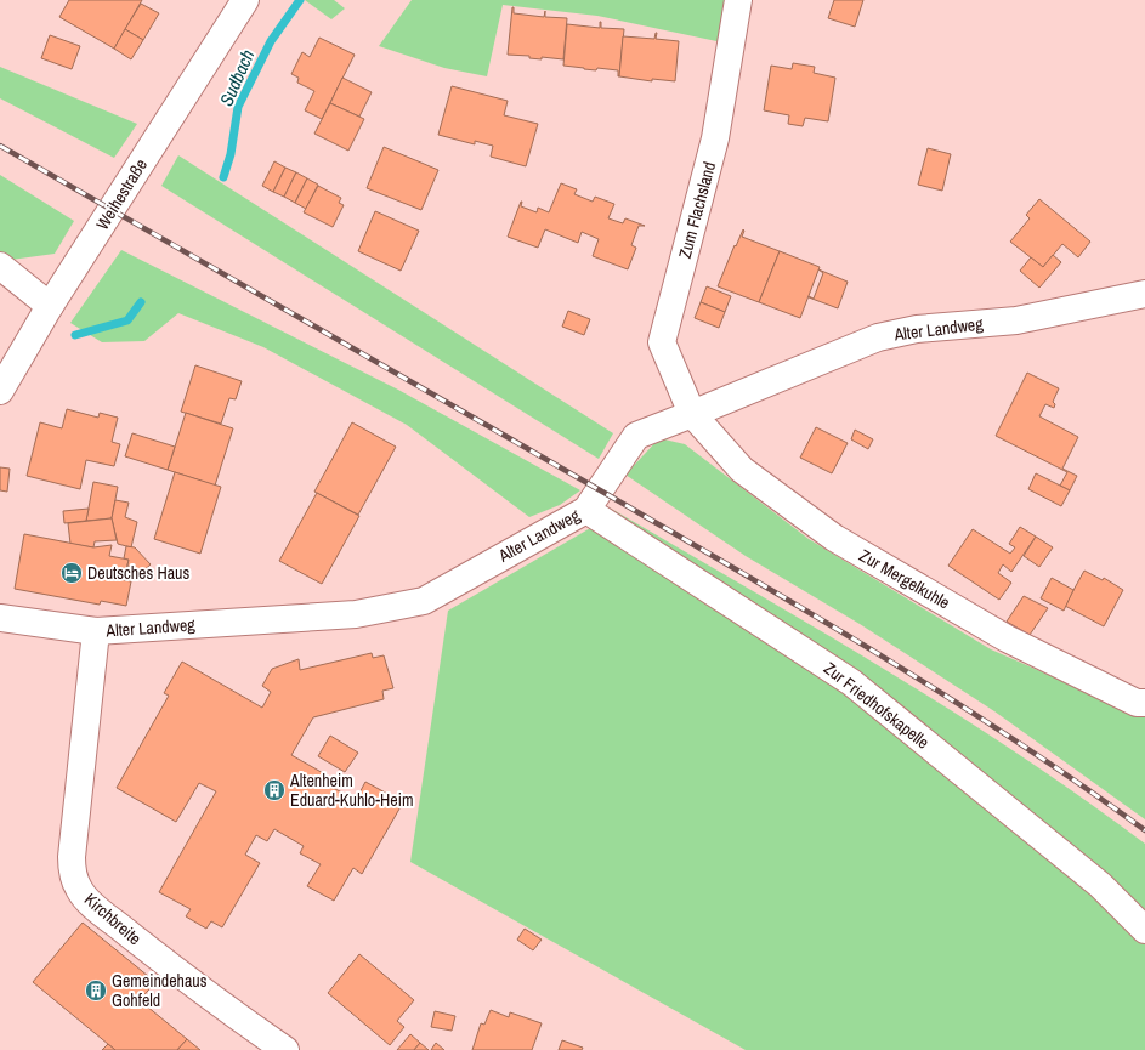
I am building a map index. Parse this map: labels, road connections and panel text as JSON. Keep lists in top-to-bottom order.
{
  "streets": {
    "street": [
      "Weihestraße",
      "Zum Flachsland",
      "Alter Landweg",
      "Zur Mergelkuhle",
      "Zur Friedhofskapelle",
      "Kirchbreite"
    ]
  },
  "crossings": [
    ["Zum Flachsland", "Alter Landweg"],
    ["Zum Flachsland", "Zur Mergelkuhle"],
    ["Alter Landweg", "Zur Mergelkuhle"],
    ["Alter Landweg", "Zur Friedhofskapelle"],
    ["Alter Landweg", "Kirchbreite"]
  ],
  "water": ["Sudbach"],
  "places": {
    "hotel": ["Deutsches Haus"],
    "building": ["Altenheim Eduard-Kuhlo-Heim", "Gemeindehaus Gohfeld"]
  }
}
